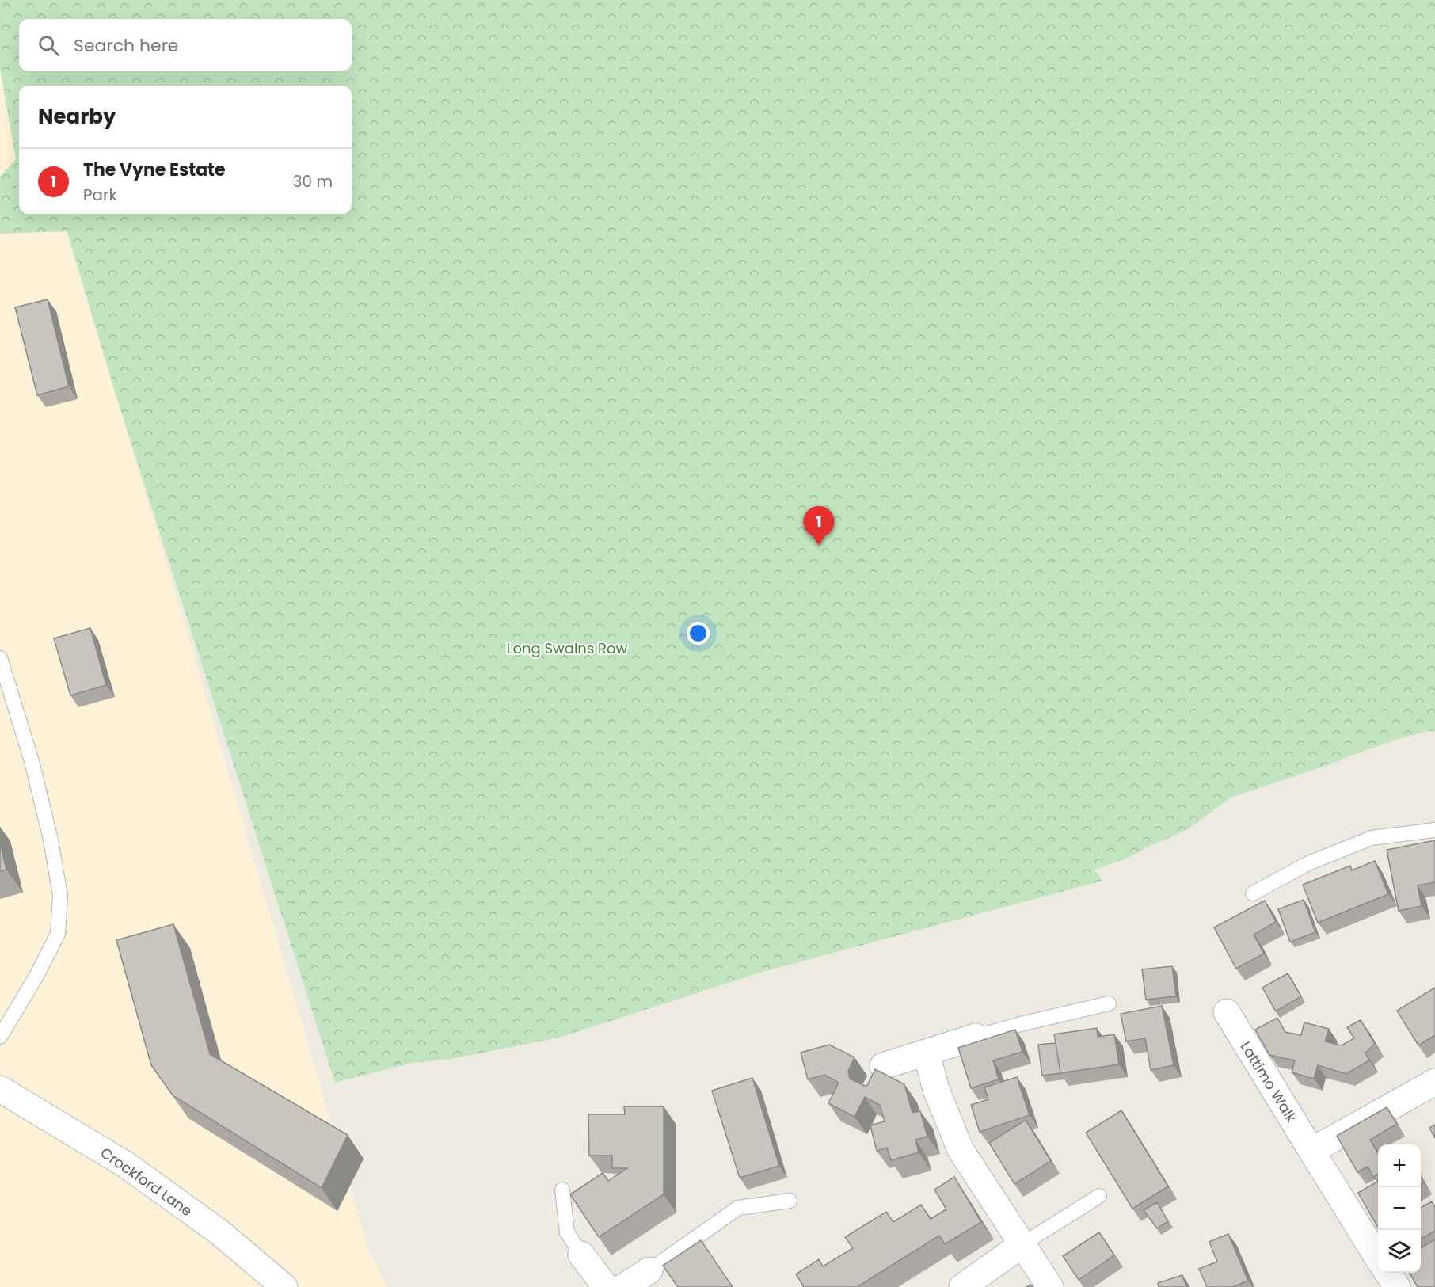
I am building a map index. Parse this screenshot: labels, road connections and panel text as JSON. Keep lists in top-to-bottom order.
{
  "streets": {
    "street": ["Lattimo Walk", "Crockford Lane"]
  },
  "parks": ["Long Swains Row"],
  "page": {
    "search": "Search here",
    "heading": "Nearby",
    "list": [
      {
        "mark": "1",
        "name": "The Vyne Estate",
        "note": "Park",
        "value": "30 m"
      }
    ],
    "pins": "1",
    "map_buttons": ["+", "−"]
  }
}
